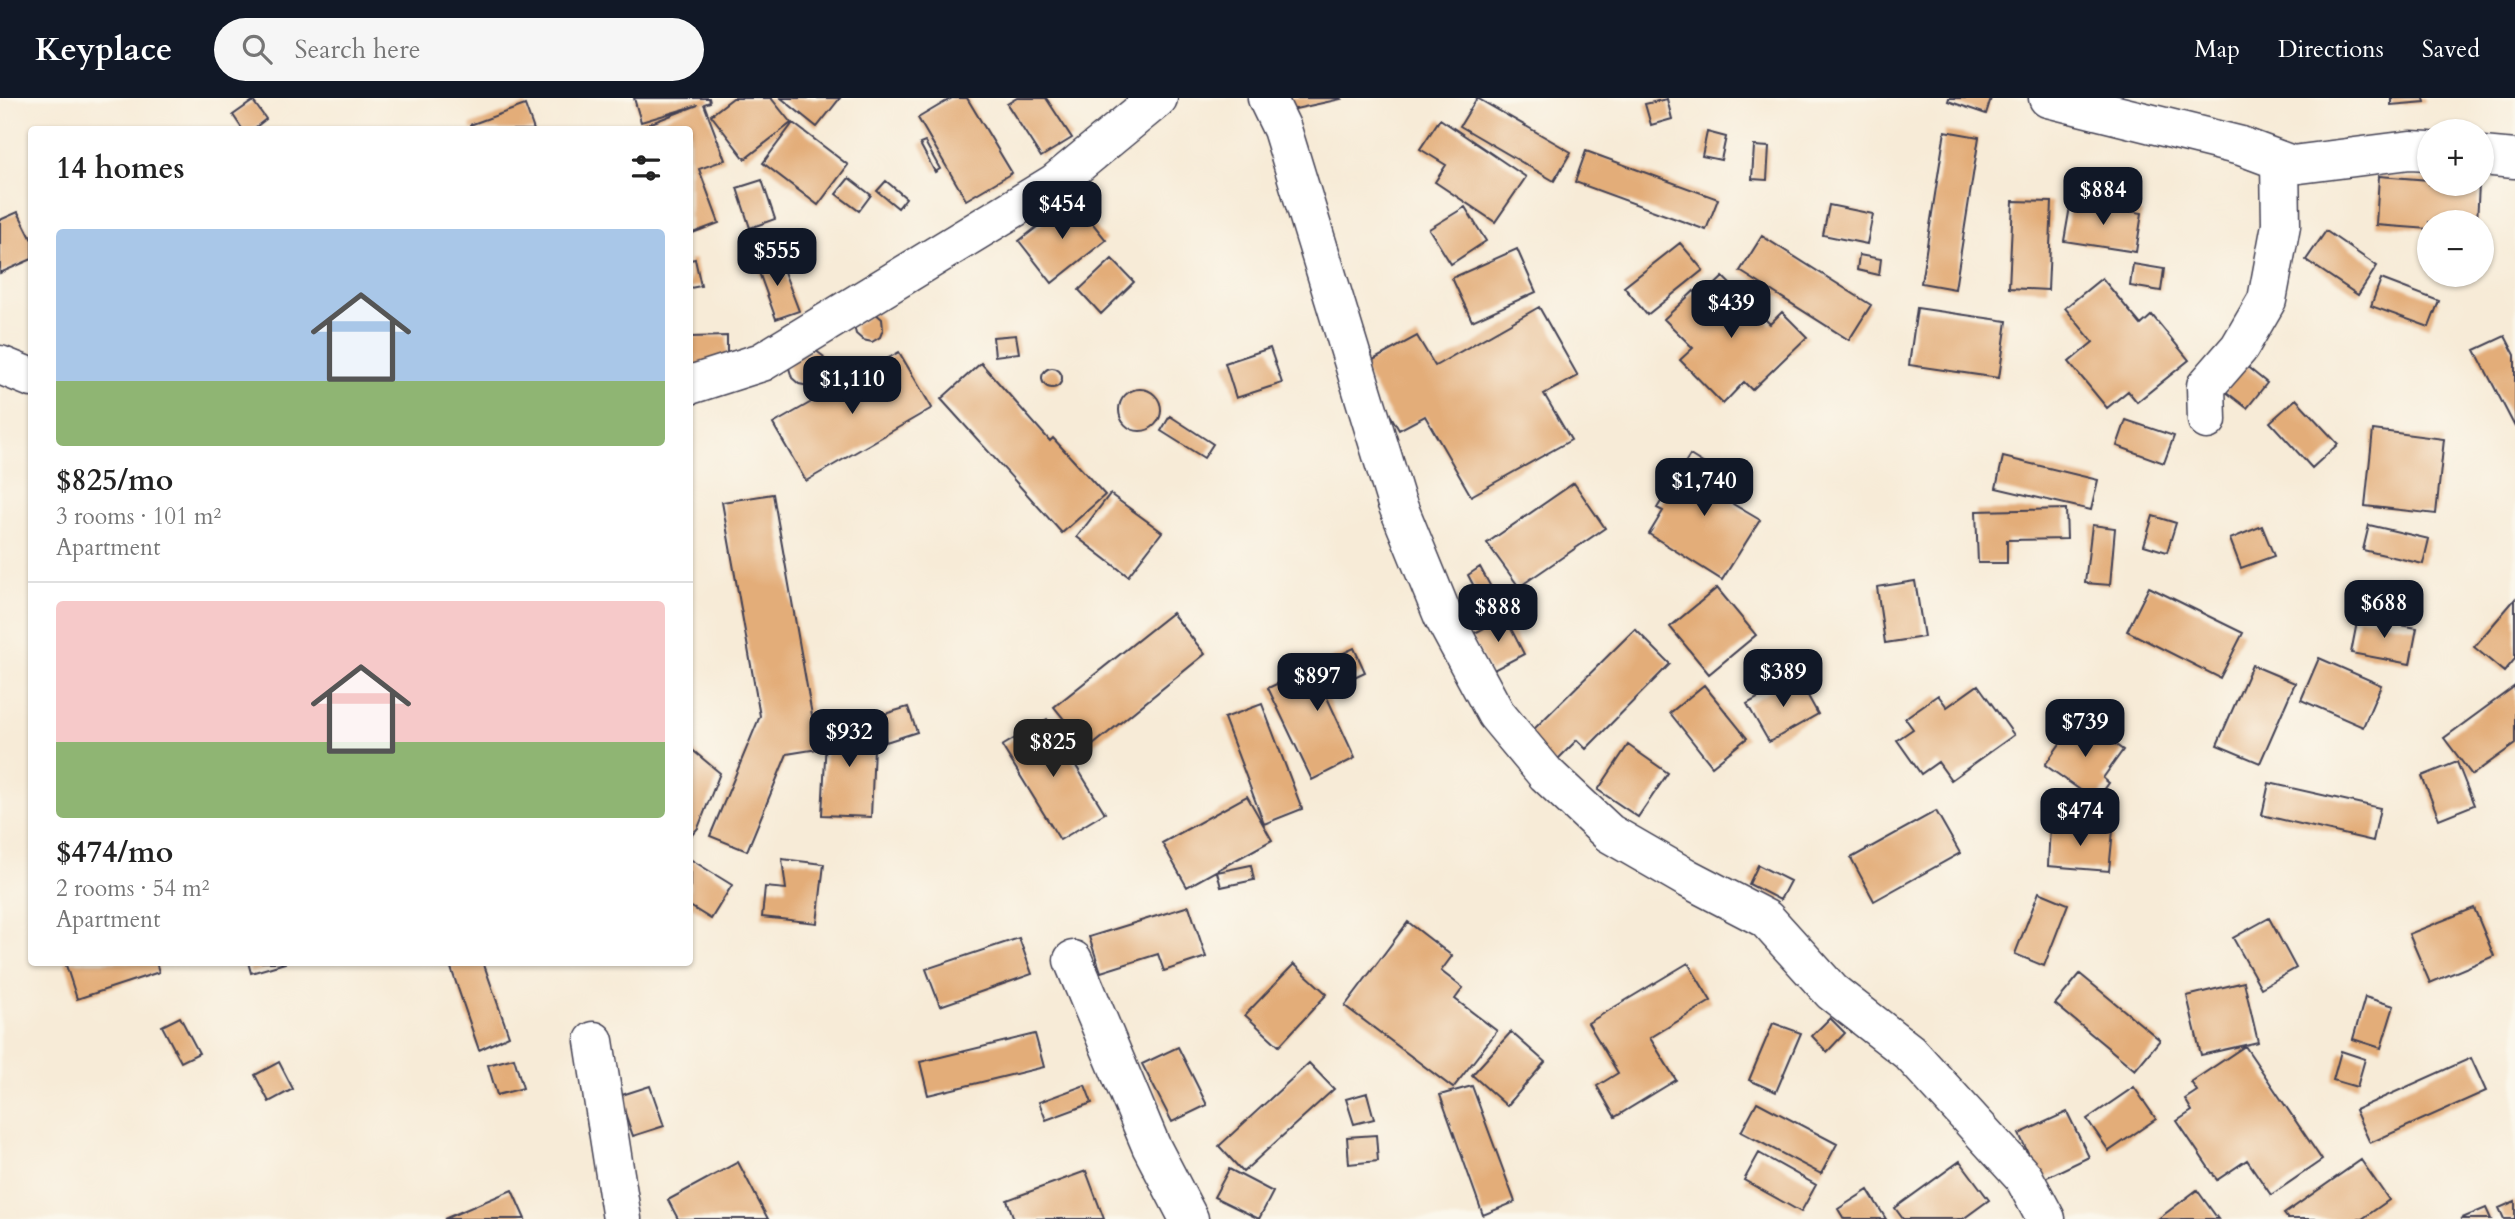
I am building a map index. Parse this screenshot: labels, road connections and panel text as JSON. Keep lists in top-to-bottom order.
{
  "page": {
    "header": "Keyplace",
    "search": "Search here",
    "nav": ["Map", "Directions", "Saved"],
    "map_buttons": ["+", "−"],
    "heading": "14 homes",
    "price": [
      "$884",
      "$454",
      "$555",
      "$439",
      "$1,110",
      "$1,740",
      "$688",
      "$888",
      "$389",
      "$897",
      "$739",
      "$932",
      "$825",
      "$474"
    ],
    "list": [
      {
        "name": "$825/mo",
        "note": "3 rooms · 101 m² · Apartment"
      },
      {
        "name": "$474/mo",
        "note": "2 rooms · 54 m² · Apartment"
      }
    ]
  }
}
